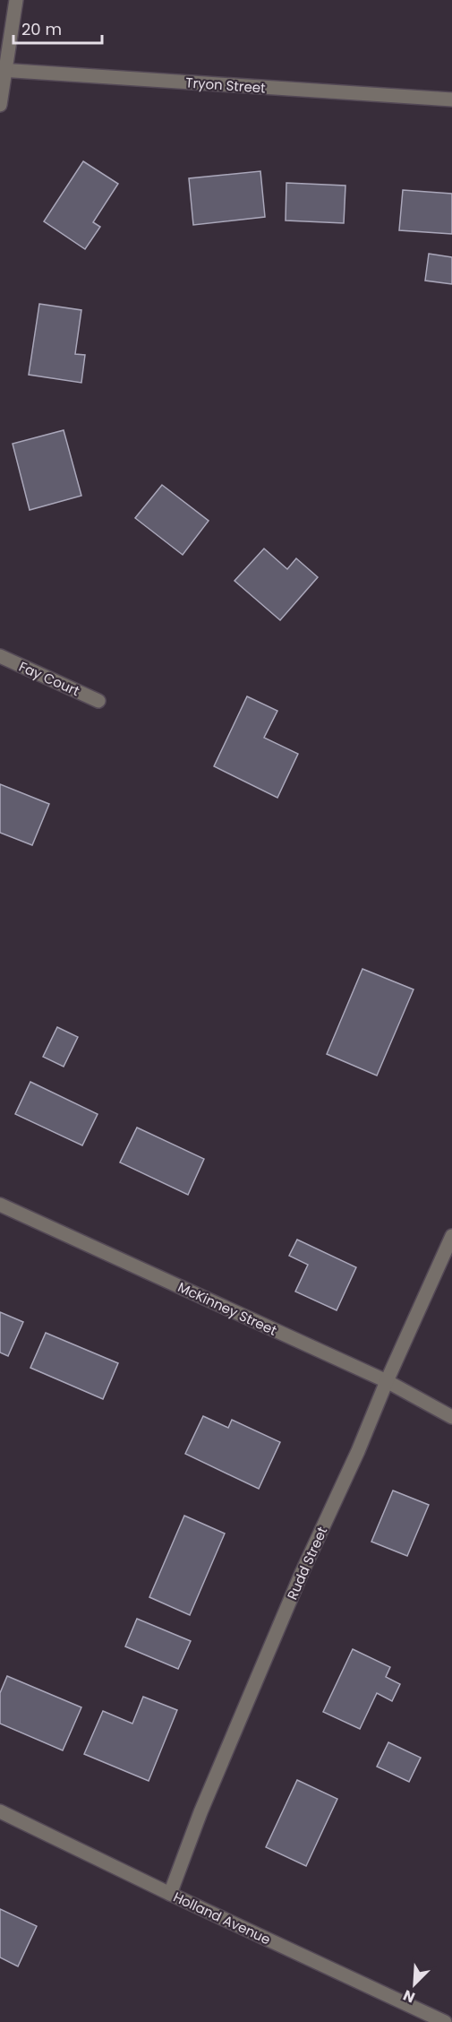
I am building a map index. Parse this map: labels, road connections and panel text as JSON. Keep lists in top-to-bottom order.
{
  "streets": {
    "street": [
      "Tryon Street",
      "Fay Court",
      "McKinney Street",
      "Rudd Street",
      "Holland Avenue"
    ]
  },
  "crossings": [
    ["McKinney Street", "Rudd Street"],
    ["Rudd Street", "Holland Avenue"]
  ],
  "scale_bar": "20 m",
  "north": "bottom left"
}
